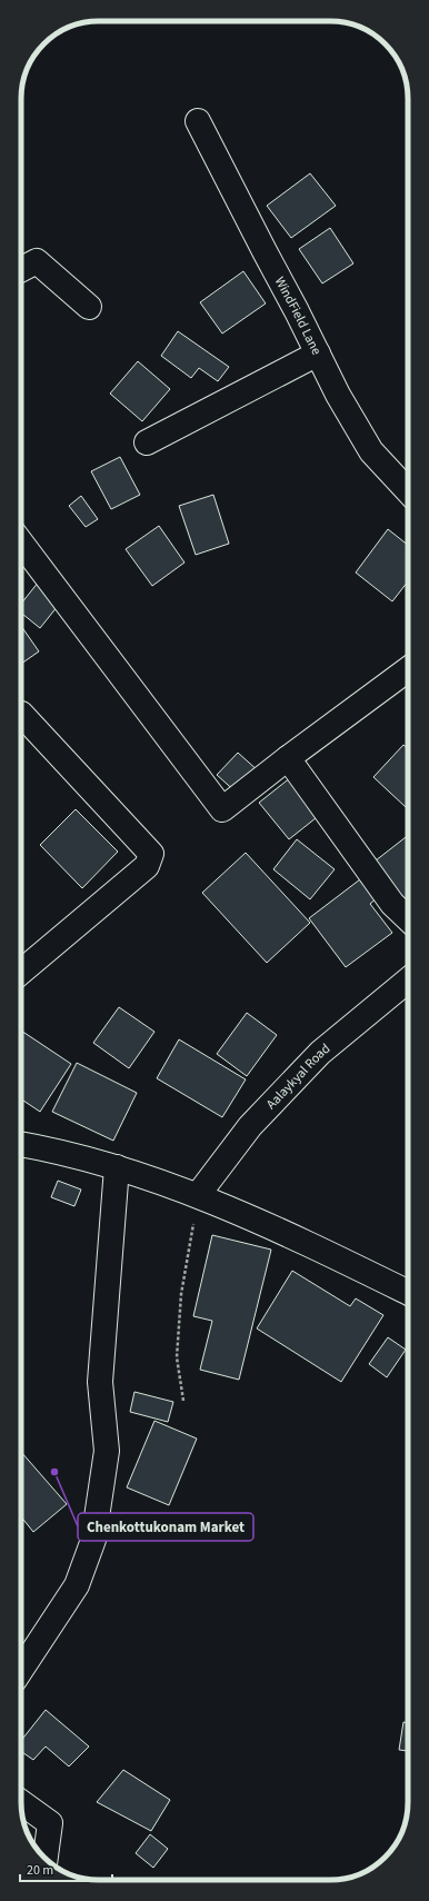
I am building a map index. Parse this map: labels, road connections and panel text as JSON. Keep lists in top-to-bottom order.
{
  "streets": {
    "street": ["WindField Lane", "Aalaykyal Road"]
  },
  "places": ["Chenkottukonam Market"],
  "scale_bar": "20 m"
}
